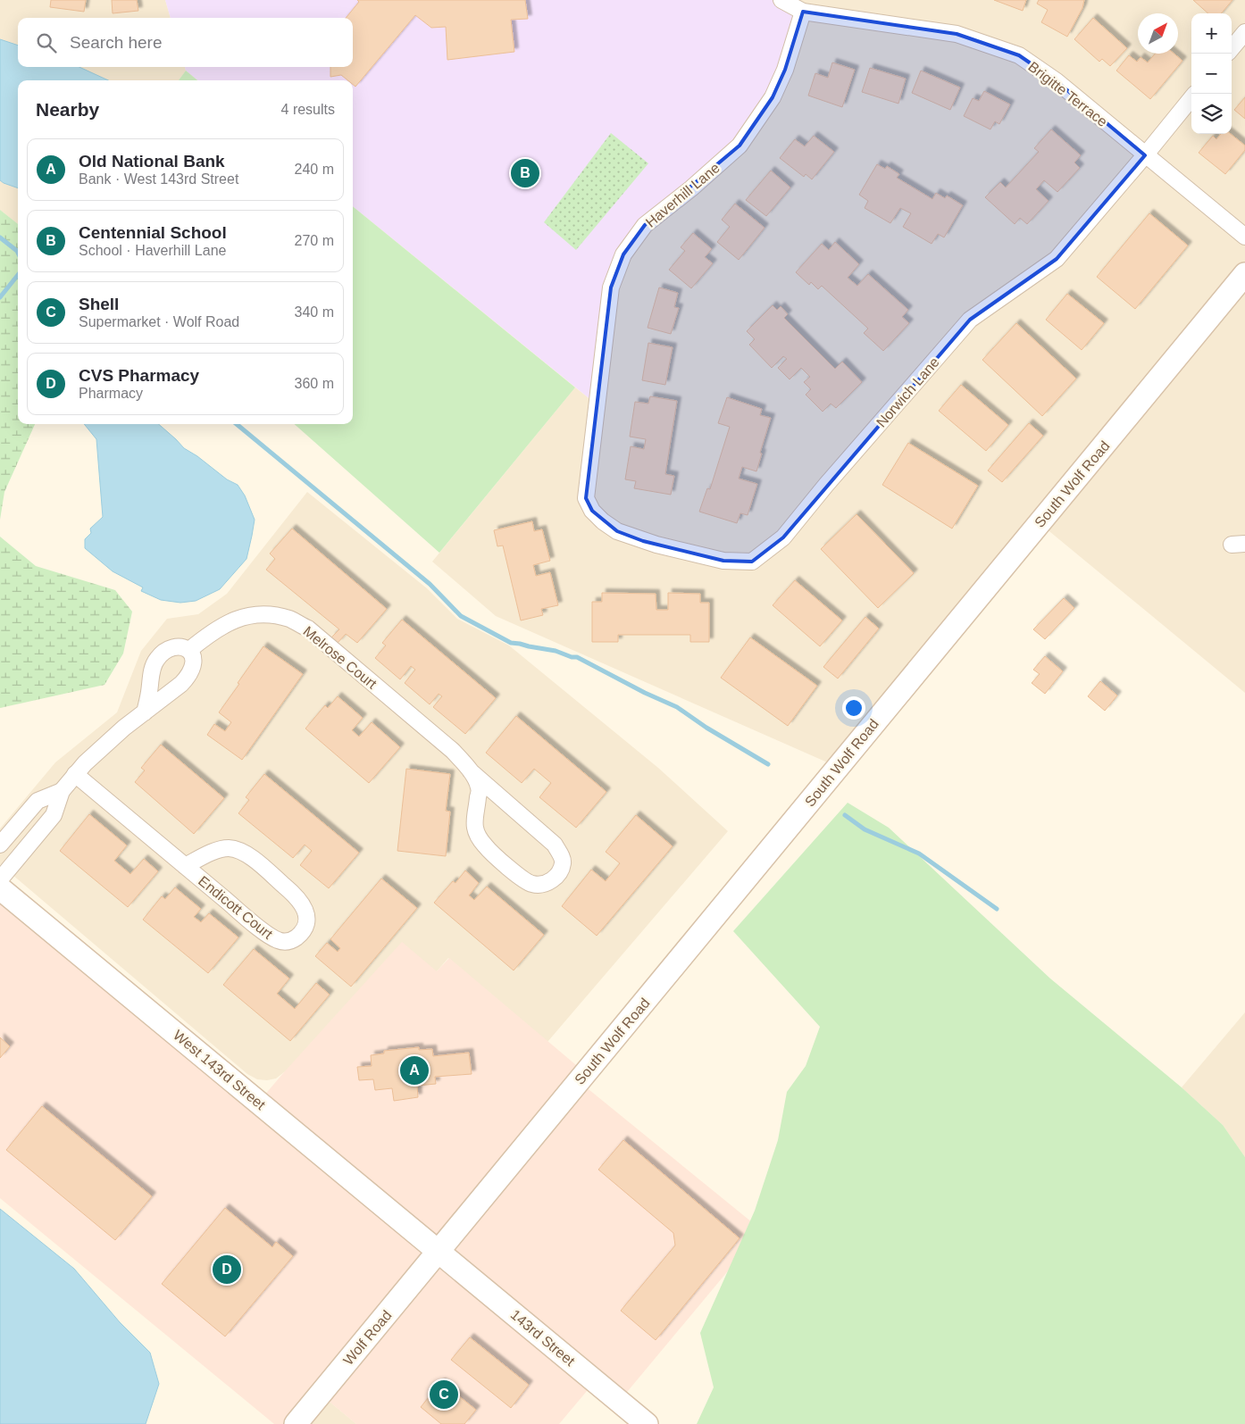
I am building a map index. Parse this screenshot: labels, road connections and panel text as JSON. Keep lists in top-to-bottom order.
{
  "streets": {
    "main road": [
      "South Wolf Road",
      "West 143rd Street",
      "Wolf Road",
      "143rd Street"
    ],
    "street": [
      "Brigitte Terrace",
      "Haverhill Lane",
      "Norwich Lane",
      "Melrose Court",
      "Endicott Court"
    ]
  },
  "crossings": [
    ["Brigitte Terrace", "Haverhill Lane"],
    ["Brigitte Terrace", "Norwich Lane"],
    ["Haverhill Lane", "Norwich Lane"],
    ["South Wolf Road", "West 143rd Street"],
    ["South Wolf Road", "Wolf Road"],
    ["South Wolf Road", "143rd Street"],
    ["West 143rd Street", "Wolf Road"],
    ["West 143rd Street", "143rd Street"],
    ["Wolf Road", "143rd Street"]
  ],
  "north": "top right",
  "page": {
    "map_buttons": ["+", "−"],
    "search": "Search here",
    "heading": ["Nearby", "4 results"],
    "list": [
      {
        "mark": "A",
        "name": "Old National Bank",
        "note": "Bank · West 143rd Street",
        "value": "240 m"
      },
      {
        "mark": "B",
        "name": "Centennial School",
        "note": "School · Haverhill Lane",
        "value": "270 m"
      },
      {
        "mark": "C",
        "name": "Shell",
        "note": "Supermarket · Wolf Road",
        "value": "340 m"
      },
      {
        "mark": "D",
        "name": "CVS Pharmacy",
        "note": "Pharmacy",
        "value": "360 m"
      }
    ],
    "pins": [
      "B",
      "A",
      "D",
      "C"
    ]
  }
}
